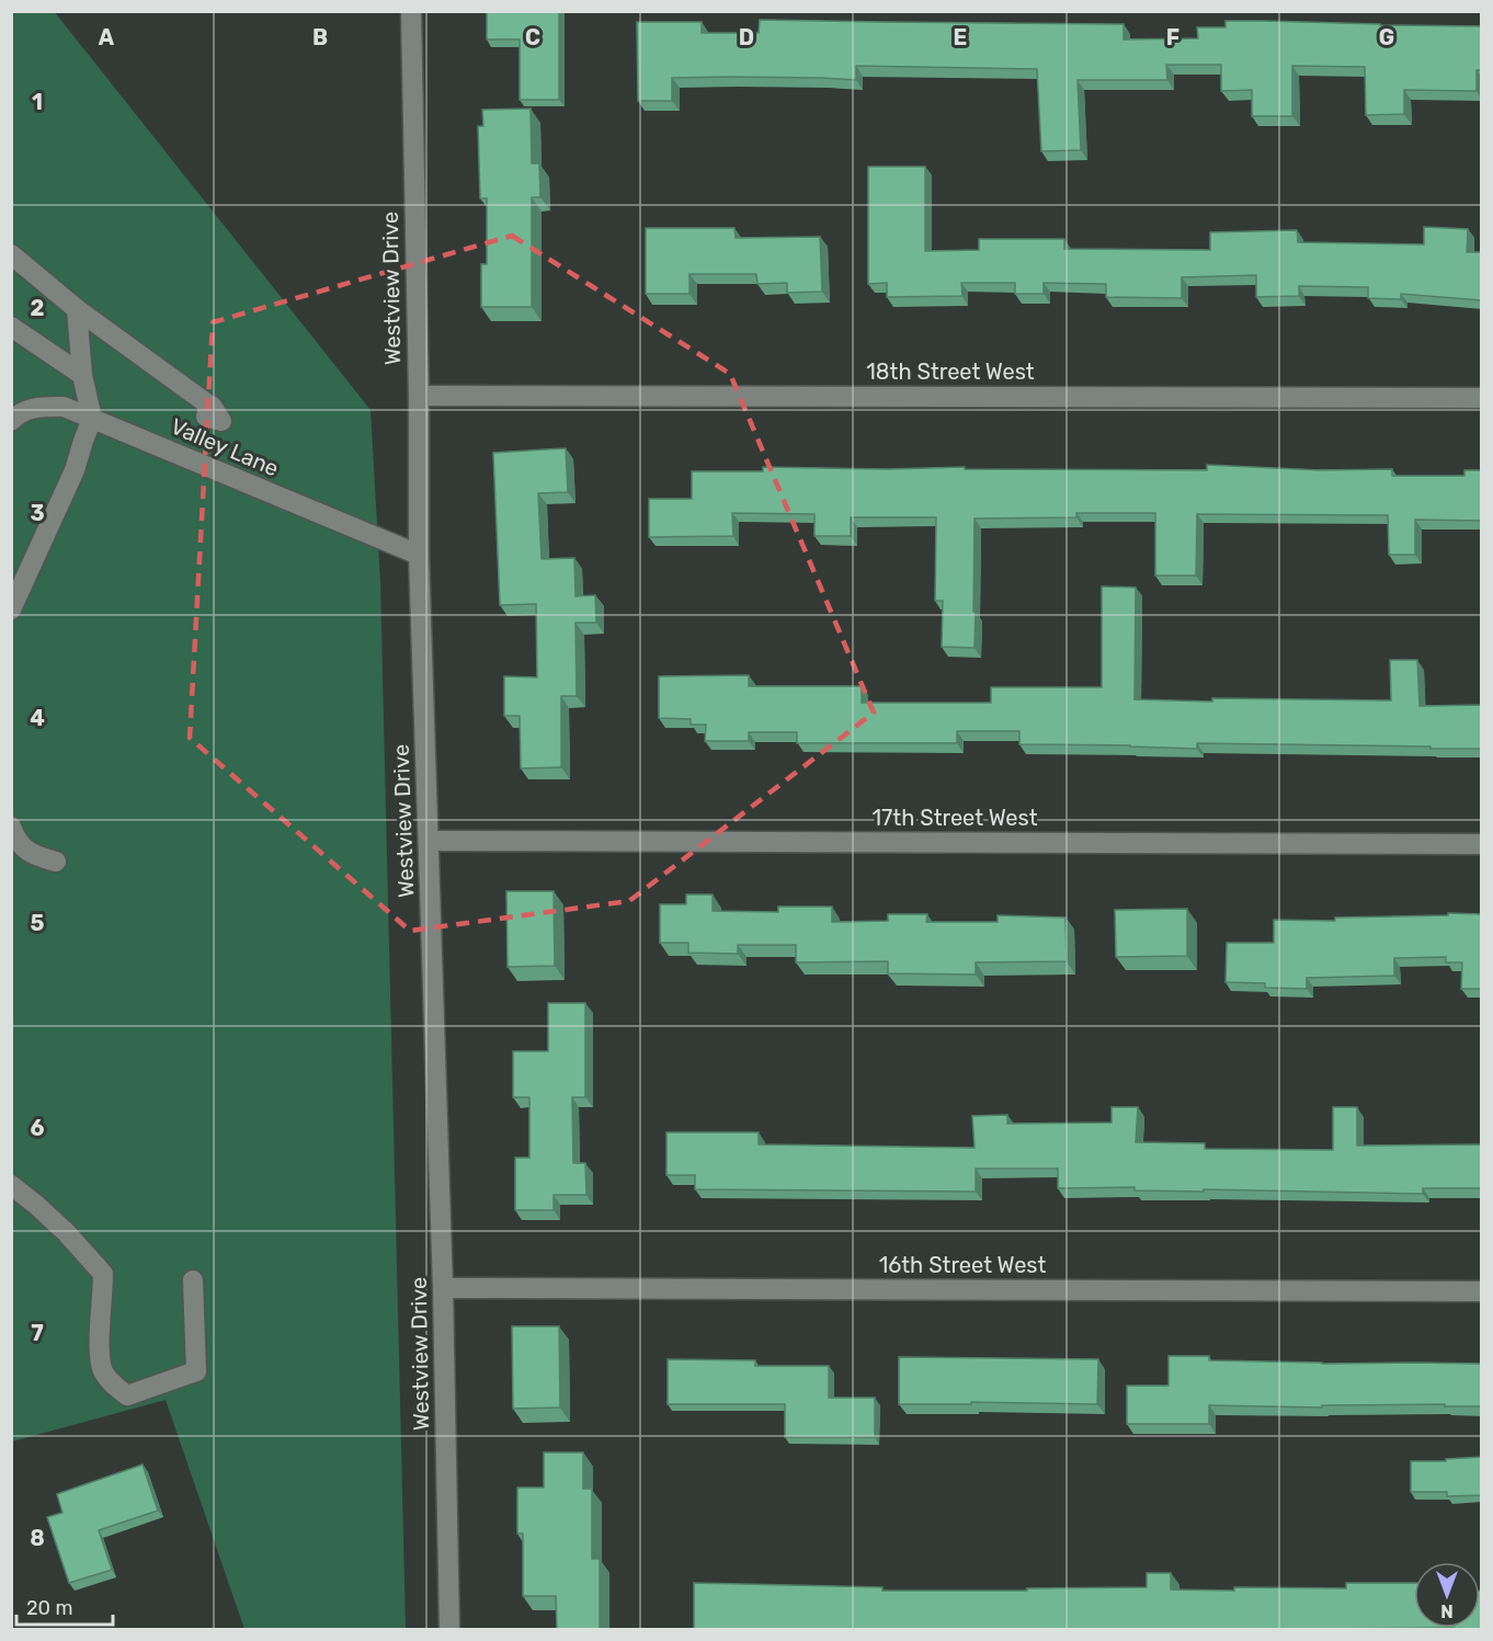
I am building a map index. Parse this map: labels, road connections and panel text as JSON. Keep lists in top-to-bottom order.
{
  "streets": {
    "street": [
      "Westview Drive",
      "18th Street West",
      "Valley Lane",
      "17th Street West",
      "16th Street West"
    ]
  },
  "crossings": [
    ["Westview Drive", "18th Street West"],
    ["Westview Drive", "Valley Lane"],
    ["Westview Drive", "17th Street West"],
    ["Westview Drive", "16th Street West"]
  ],
  "scale_bar": "20 m",
  "north": "bottom",
  "grid": {
    "columns": [
      "A",
      "B",
      "C",
      "D",
      "E",
      "F",
      "G"
    ],
    "rows": [
      "1",
      "2",
      "3",
      "4",
      "5",
      "6",
      "7",
      "8"
    ]
  }
}
